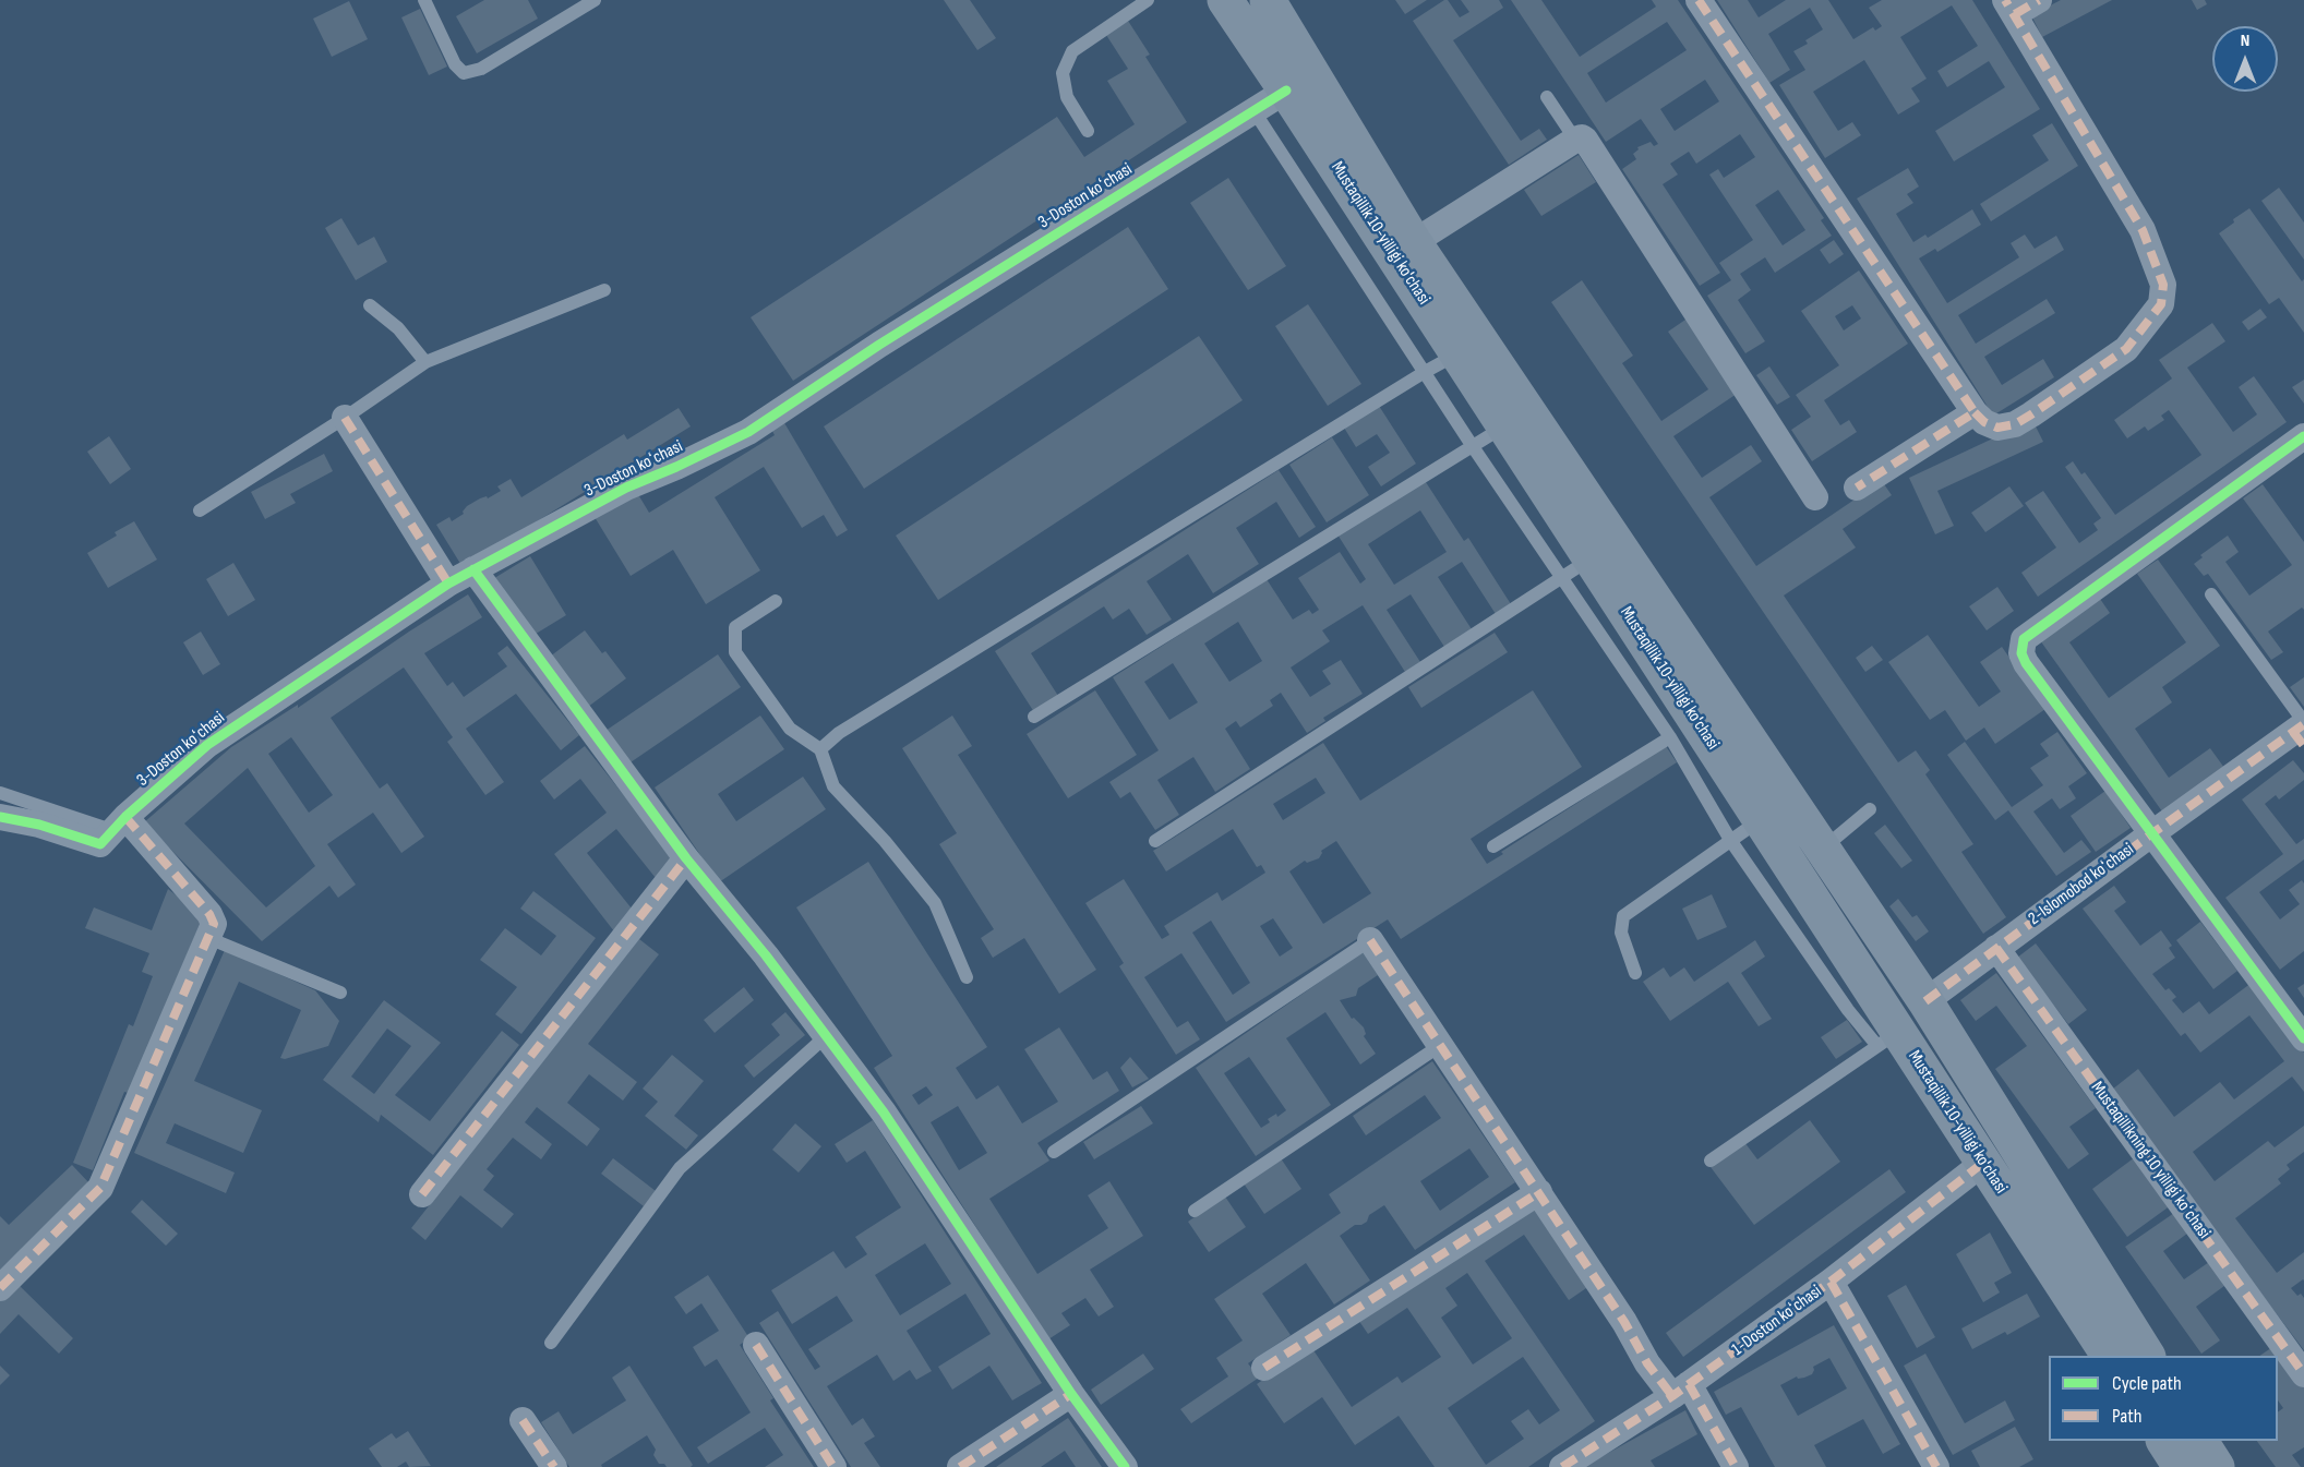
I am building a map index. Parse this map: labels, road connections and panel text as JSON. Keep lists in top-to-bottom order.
{
  "streets": {
    "main road": ["Mustaqillik 10-yilligi ko'chasi"],
    "street": [
      "3-Doston koʻchasi",
      "2-Islomobod koʻchasi",
      "Mustaqillikning 10 yilligi koʻchasi",
      "1-Doston koʻchasi"
    ]
  },
  "crossings": [
    ["3-Doston koʻchasi", "Mustaqillik 10-yilligi ko'chasi"],
    ["Mustaqillik 10-yilligi ko'chasi", "2-Islomobod koʻchasi"],
    ["Mustaqillik 10-yilligi ko'chasi", "1-Doston koʻchasi"],
    ["2-Islomobod koʻchasi", "Mustaqillikning 10 yilligi koʻchasi"]
  ],
  "legend": ["Cycle path", "Path"],
  "north": "top"
}
